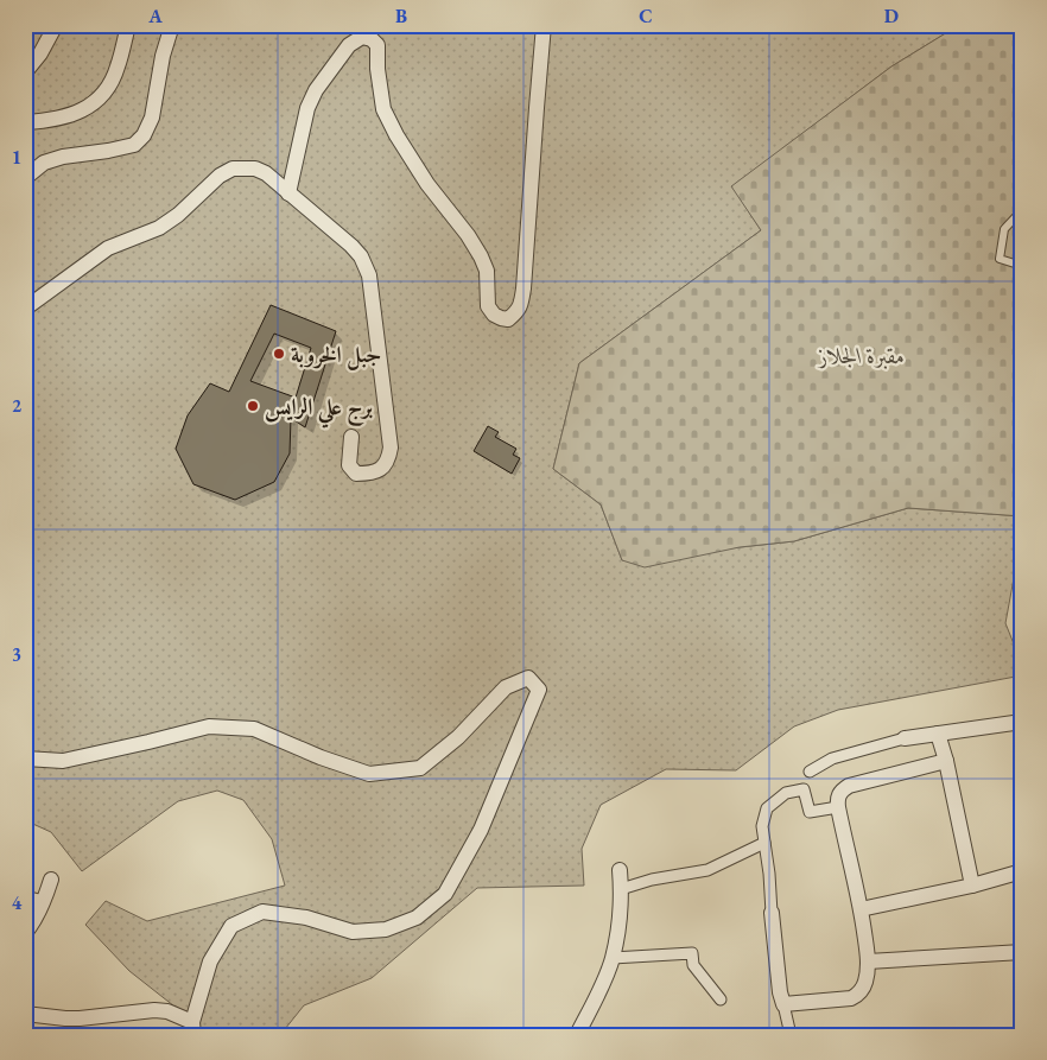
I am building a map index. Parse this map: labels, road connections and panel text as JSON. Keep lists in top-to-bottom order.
{
  "parks": ["مقبرة الجلاز"],
  "places": ["جبل الخروبة", "برج علي الرايس"],
  "grid": {
    "columns": [
      "A",
      "B",
      "C",
      "D"
    ],
    "rows": [
      "1",
      "2",
      "3",
      "4"
    ]
  }
}
